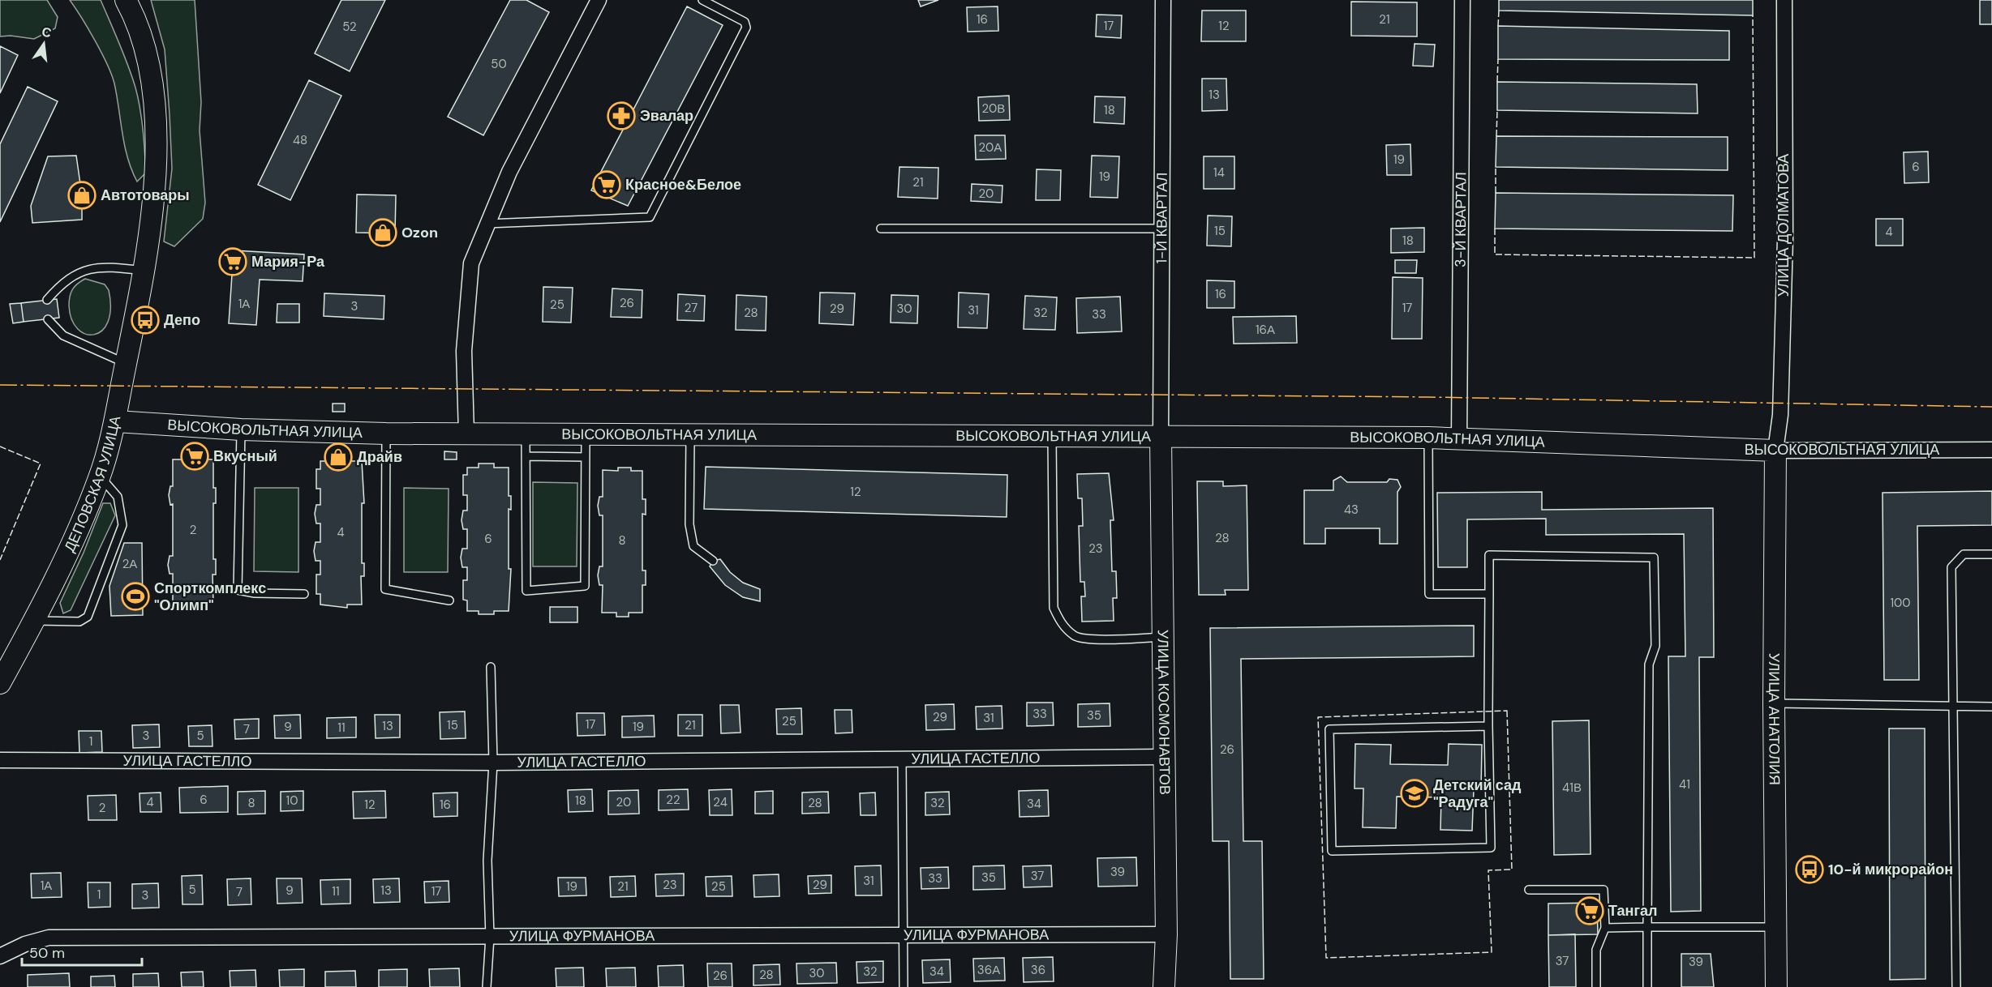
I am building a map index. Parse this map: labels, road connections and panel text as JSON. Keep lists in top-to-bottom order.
{
  "streets": {
    "street": [
      "1-Й КВАРТАЛ",
      "3-Й КВАРТАЛ",
      "УЛИЦА ДОЛМАТОВА",
      "ВЫСОКОВОЛЬТНАЯ УЛИЦА",
      "ДЕПОВСКАЯ УЛИЦА",
      "УЛИЦА КОСМОНАВТОВ",
      "УЛИЦА АНАТОЛИЯ",
      "УЛИЦА ГАСТЕЛЛО",
      "УЛИЦА ФУРМАНОВА"
    ]
  },
  "crossings": [
    ["1-Й КВАРТАЛ", "ВЫСОКОВОЛЬТНАЯ УЛИЦА"],
    ["1-Й КВАРТАЛ", "УЛИЦА КОСМОНАВТОВ"],
    ["3-Й КВАРТАЛ", "ВЫСОКОВОЛЬТНАЯ УЛИЦА"],
    ["УЛИЦА ДОЛМАТОВА", "ВЫСОКОВОЛЬТНАЯ УЛИЦА"],
    ["УЛИЦА ДОЛМАТОВА", "УЛИЦА АНАТОЛИЯ"],
    ["ВЫСОКОВОЛЬТНАЯ УЛИЦА", "ДЕПОВСКАЯ УЛИЦА"],
    ["ВЫСОКОВОЛЬТНАЯ УЛИЦА", "УЛИЦА КОСМОНАВТОВ"],
    ["ВЫСОКОВОЛЬТНАЯ УЛИЦА", "УЛИЦА АНАТОЛИЯ"],
    ["УЛИЦА КОСМОНАВТОВ", "УЛИЦА ГАСТЕЛЛО"],
    ["УЛИЦА КОСМОНАВТОВ", "УЛИЦА ФУРМАНОВА"]
  ],
  "places": {
    "pharmacy": ["Эвалар"],
    "supermarket": [
      "Красное&Белое",
      "Мария-Ра",
      "Вкусный",
      "Тангал"
    ],
    "shop": ["Автотовары", "Ozon", "Драйв"],
    "bus stop": ["Депо", "10-й микрорайон"],
    "sports": ["Спорткомплекс \"Олимп\""],
    "school or university": ["Детский сад \"Радуга\""]
  },
  "house_numbers": [
    "16",
    "21",
    "17",
    "12",
    "52",
    "50",
    "13",
    "20В",
    "18",
    "48",
    "20А",
    "19",
    "6",
    "14",
    "19",
    "21",
    "20",
    "15",
    "4",
    "18",
    "16",
    "26",
    "1А",
    "25",
    "3",
    "27",
    "17",
    "29",
    "30",
    "31",
    "28",
    "32",
    "33",
    "16А",
    "12",
    "43",
    "2",
    "4",
    "28",
    "6",
    "8",
    "23",
    "2А",
    "100",
    "33",
    "35",
    "29",
    "31",
    "25",
    "17",
    "15",
    "21",
    "13",
    "9",
    "19",
    "11",
    "7",
    "3",
    "5",
    "1",
    "26",
    "41",
    "41В",
    "6",
    "22",
    "10",
    "18",
    "4",
    "20",
    "24",
    "8",
    "28",
    "32",
    "34",
    "12",
    "16",
    "2",
    "39",
    "37",
    "35",
    "33",
    "31",
    "23",
    "29",
    "1А",
    "19",
    "21",
    "25",
    "5",
    "9",
    "13",
    "11",
    "17",
    "7",
    "1",
    "3",
    "37",
    "39",
    "36А",
    "36",
    "32",
    "34",
    "30",
    "28",
    "26"
  ],
  "scale_bar": "50 m",
  "north": "top"
}
